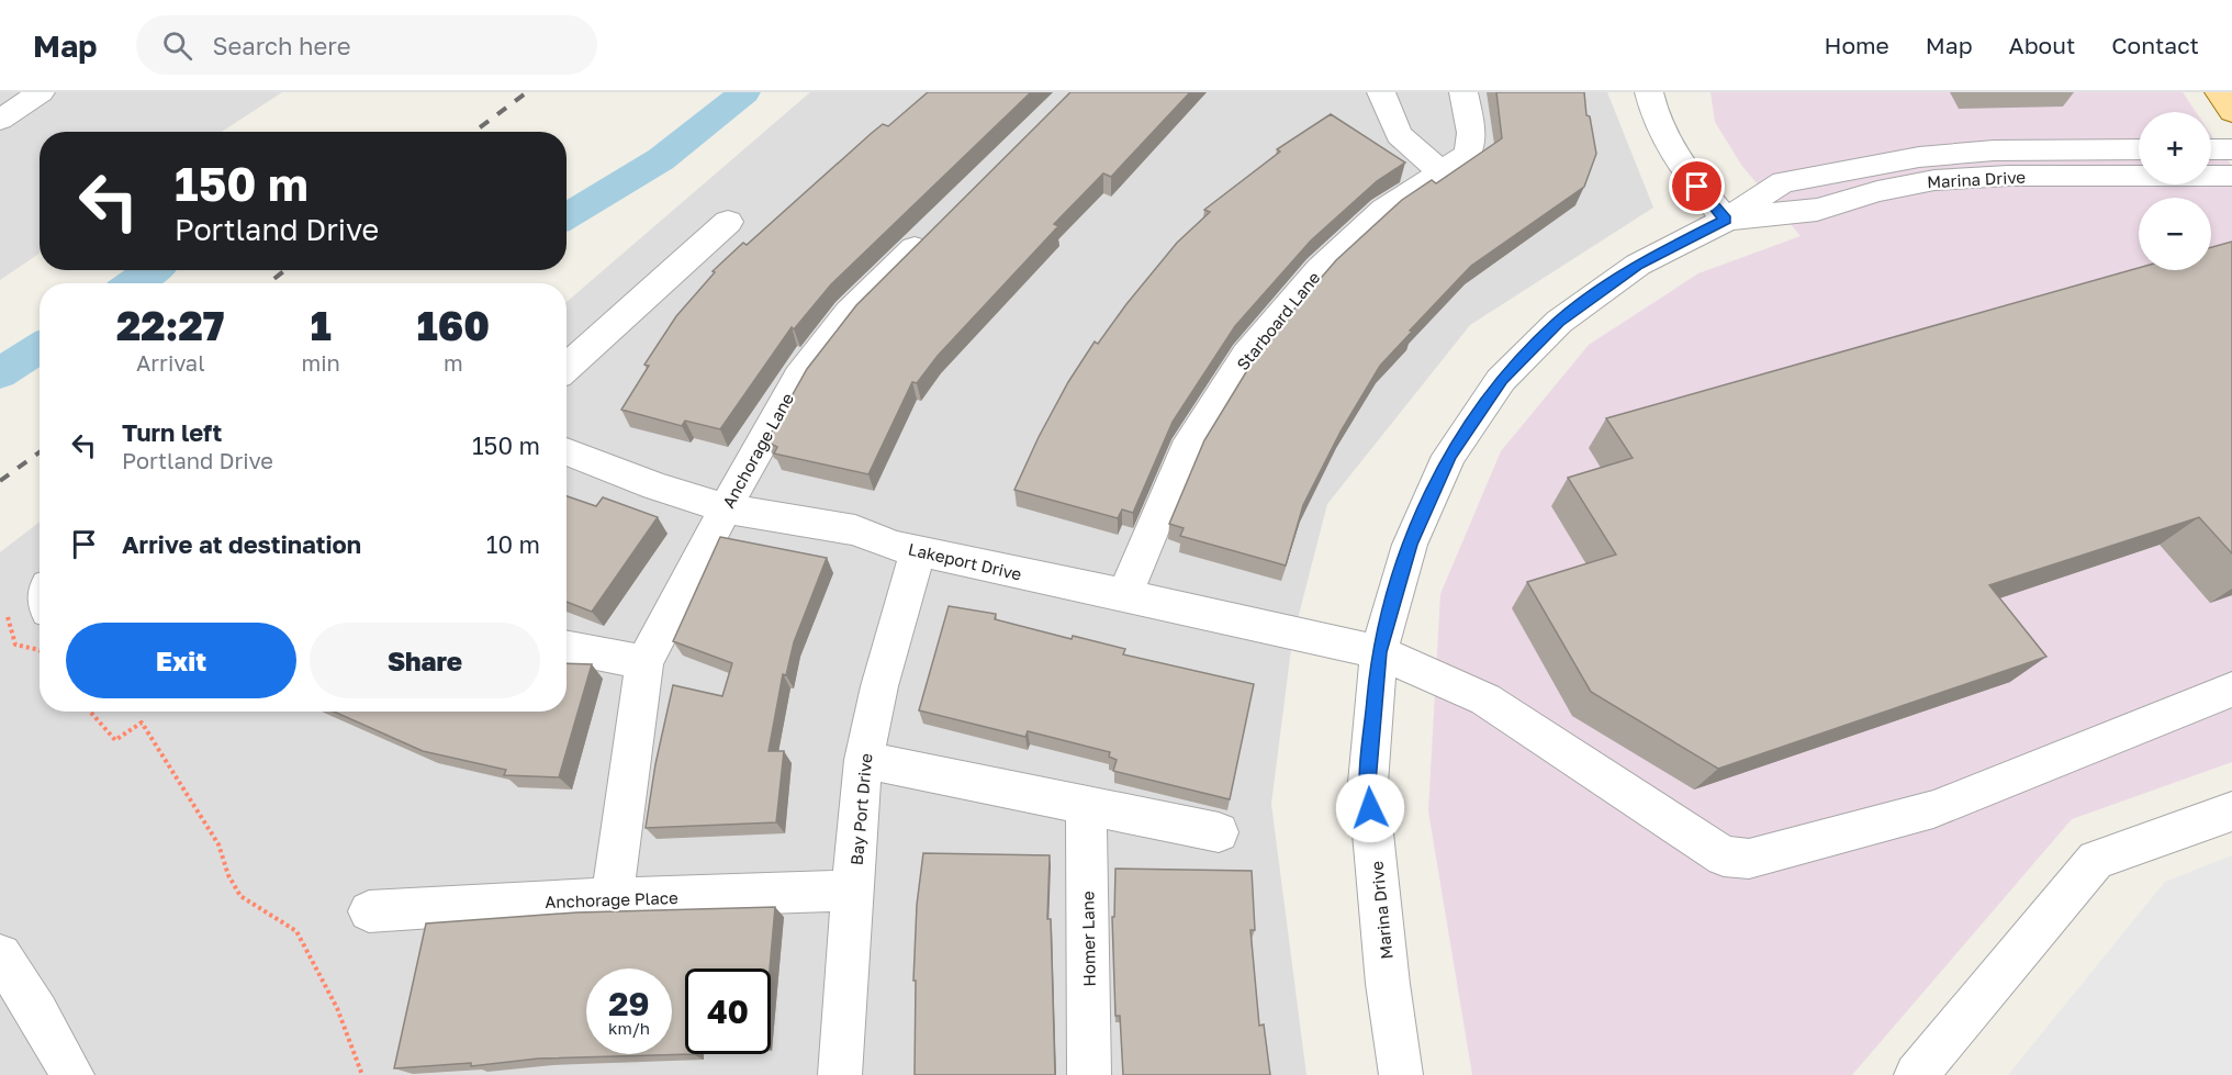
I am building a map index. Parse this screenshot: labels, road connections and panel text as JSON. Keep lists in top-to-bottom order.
{
  "streets": {
    "street": [
      "Marina Drive",
      "Starboard Lane",
      "Anchorage Lane",
      "Lakeport Drive",
      "Bay Port Drive",
      "Anchorage Place",
      "Homer Lane"
    ]
  },
  "crossings": [
    ["Marina Drive", "Lakeport Drive"],
    ["Starboard Lane", "Lakeport Drive"],
    ["Anchorage Lane", "Lakeport Drive"],
    ["Anchorage Lane", "Anchorage Place"],
    ["Lakeport Drive", "Bay Port Drive"],
    ["Bay Port Drive", "Anchorage Place"]
  ],
  "page": {
    "header": "Map",
    "search": "Search here",
    "nav": [
      "Home",
      "Map",
      "About",
      "Contact"
    ],
    "map_buttons": ["+", "−"],
    "turn": ["150 m", "Portland Drive"],
    "eta": [
      "22:27",
      "Arrival",
      "1",
      "min",
      "160",
      "m"
    ],
    "list": [
      {
        "name": "Turn left",
        "note": "Portland Drive",
        "value": "150 m"
      },
      {
        "name": "Arrive at destination",
        "value": "10 m"
      }
    ],
    "buttons": ["Exit", "Share"],
    "speed": "29 km/h",
    "limit": "40"
  }
}
